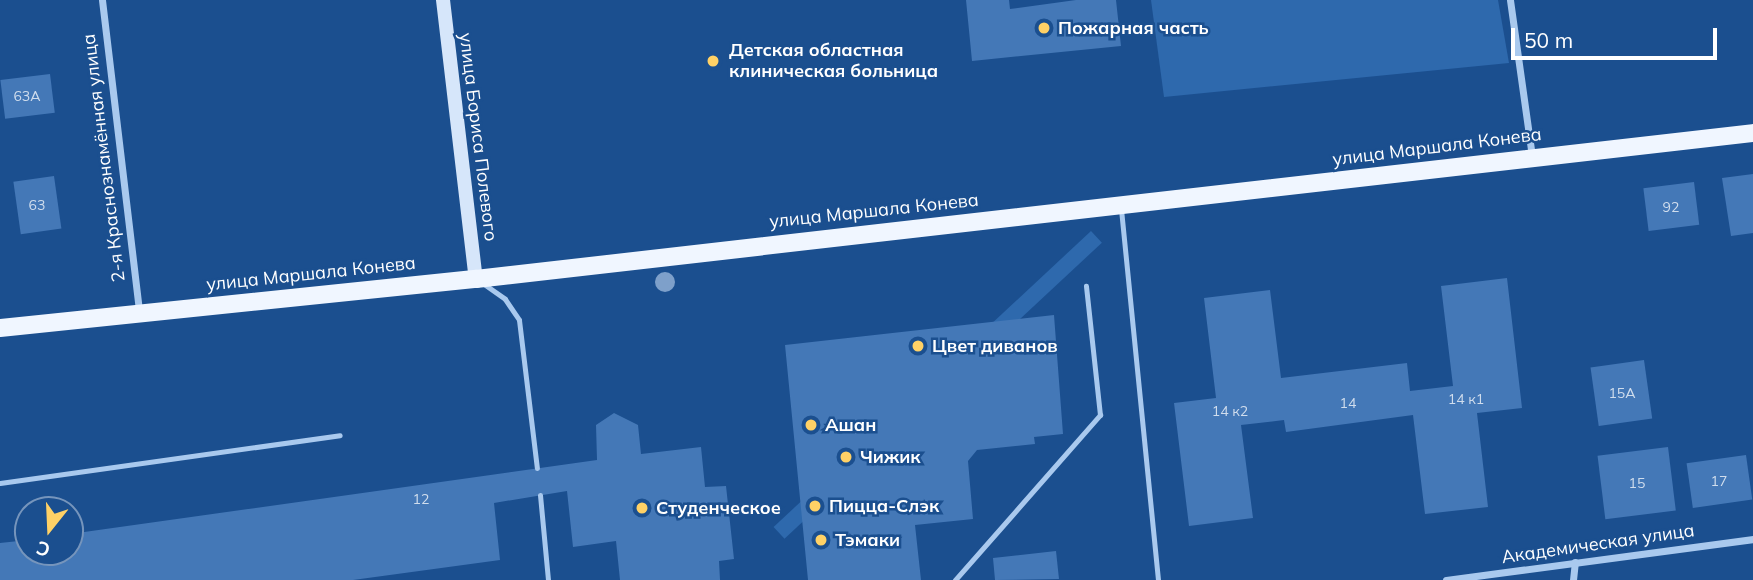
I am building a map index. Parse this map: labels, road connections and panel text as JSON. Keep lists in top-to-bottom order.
{
  "streets": {
    "main road": ["улица Бориса Полевого", "улица Маршала Конева"],
    "street": ["2-я Краснознамённая улица", "Академическая улица"]
  },
  "crossings": [
    ["улица Бориса Полевого", "улица Маршала Конева"],
    ["улица Маршала Конева", "2-я Краснознамённая улица"]
  ],
  "places": [
    "Пожарная часть",
    "Детская областная клиническая больница",
    "Цвет диванов",
    "Ашан",
    "Чижик",
    "Пицца-Слэк",
    "Студенческое",
    "Тэмаки"
  ],
  "house_numbers": [
    "63А",
    "63",
    "92",
    "15А",
    "14 к1",
    "14",
    "14 к2",
    "17",
    "15",
    "12"
  ],
  "scale_bar": "50 m",
  "north": "bottom"
}
